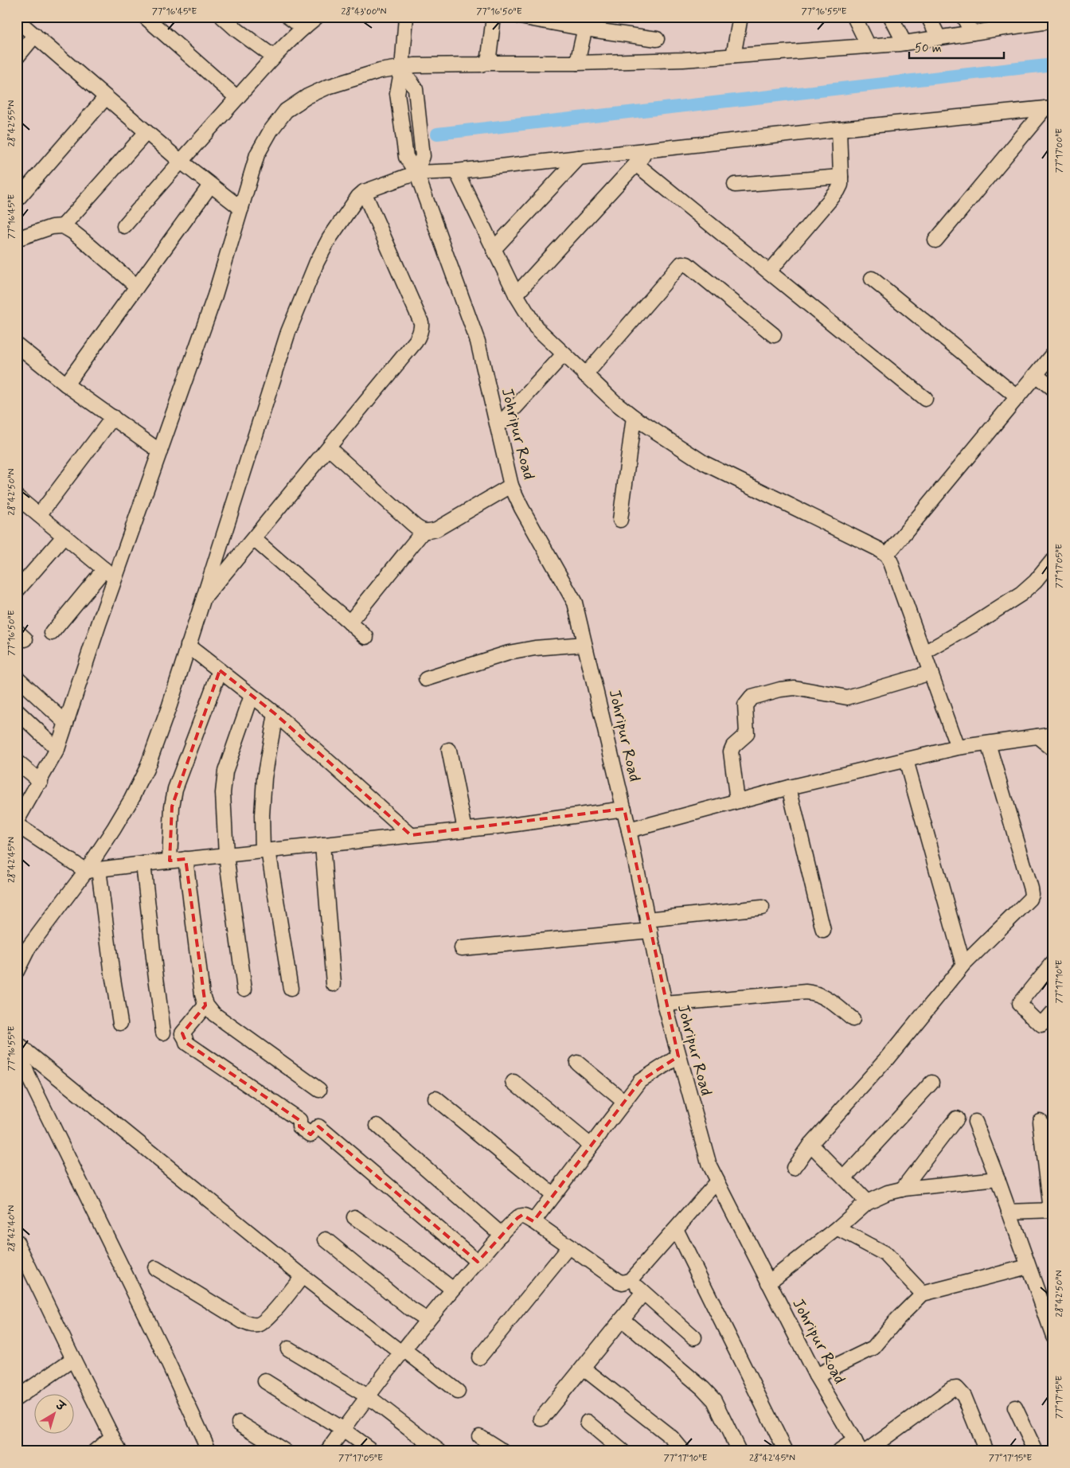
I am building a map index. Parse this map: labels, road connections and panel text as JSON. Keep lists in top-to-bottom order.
{
  "streets": {
    "street": ["Johripur Road"]
  },
  "scale_bar": "50 m",
  "north": "top right",
  "coordinates": [
    "77°16'45\"E",
    "28°43'00\"N",
    "77°16'50\"E",
    "77°16'55\"E",
    "28°42'55\"N",
    "77°17'00\"E",
    "28°42'50\"N",
    "77°17'05\"E",
    "28°42'45\"N",
    "77°17'10\"E",
    "28°42'40\"N",
    "77°17'15\"E"
  ]
}
